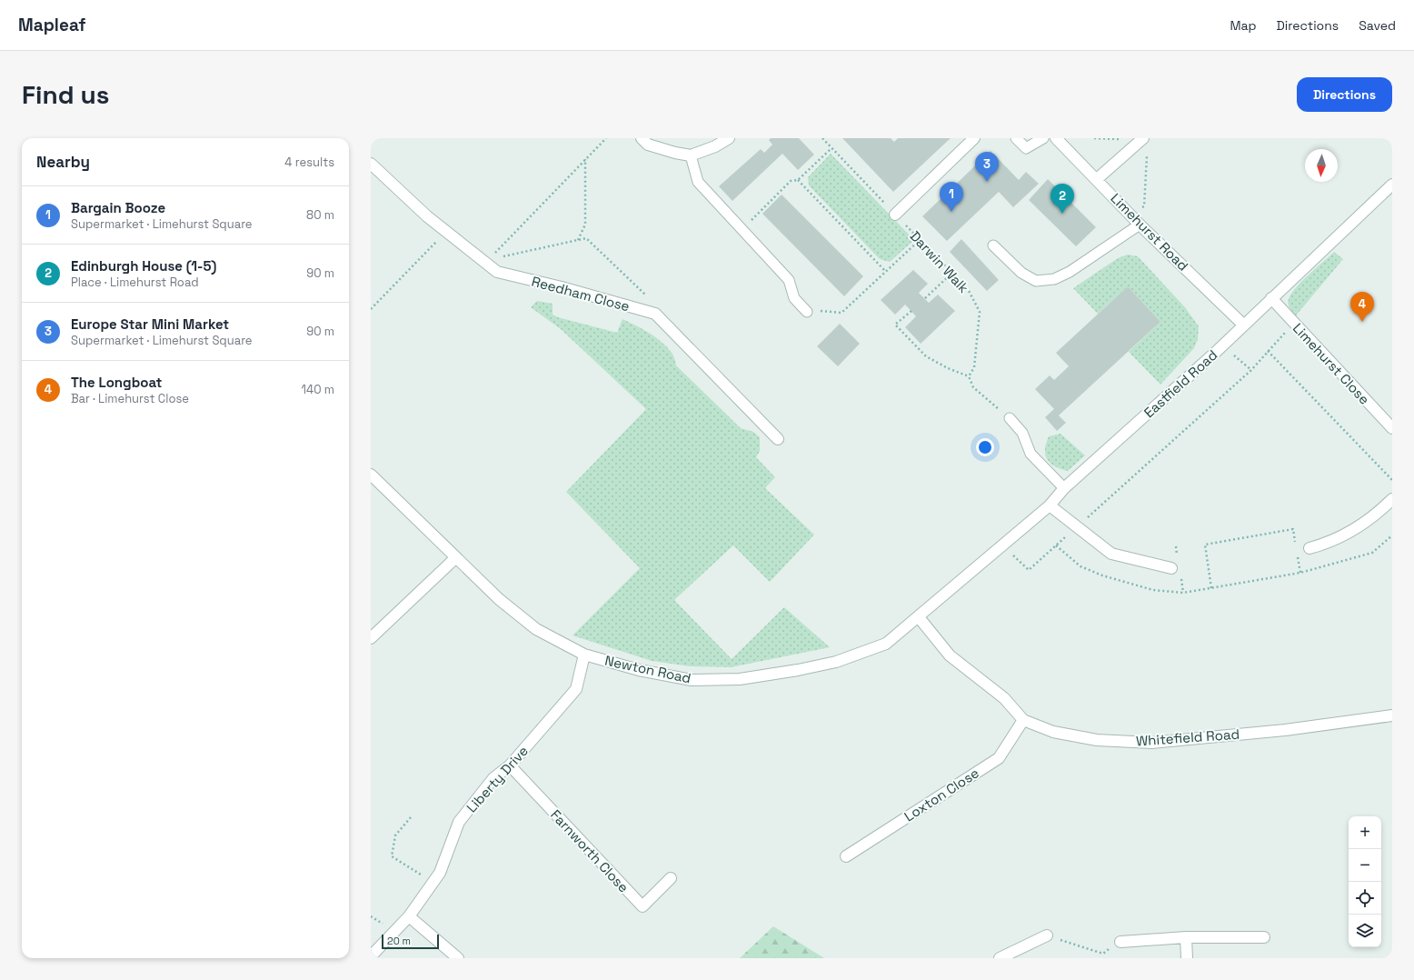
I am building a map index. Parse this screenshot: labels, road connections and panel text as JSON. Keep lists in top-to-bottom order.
{
  "streets": {
    "street": [
      "Limehurst Road",
      "Reedham Close",
      "Limehurst Close",
      "Eastfield Road",
      "Newton Road",
      "Whitefield Road",
      "Liberty Drive",
      "Loxton Close",
      "Farnworth Close"
    ],
    "path": ["Darwin Walk"]
  },
  "crossings": [
    ["Limehurst Road", "Eastfield Road"],
    ["Limehurst Close", "Eastfield Road"],
    ["Eastfield Road", "Newton Road"],
    ["Newton Road", "Whitefield Road"],
    ["Newton Road", "Liberty Drive"],
    ["Whitefield Road", "Loxton Close"],
    ["Liberty Drive", "Farnworth Close"]
  ],
  "scale_bar": "20 m",
  "north": "bottom",
  "page": {
    "header": "Mapleaf",
    "nav": ["Map", "Directions", "Saved"],
    "buttons": "Directions",
    "title": "Find us",
    "heading": ["Nearby", "4 results"],
    "pins": [
      "3",
      "1",
      "2",
      "4"
    ],
    "list": [
      {
        "mark": "1",
        "name": "Bargain Booze",
        "note": "Supermarket · Limehurst Square",
        "value": "80 m"
      },
      {
        "mark": "2",
        "name": "Edinburgh House (1-5)",
        "note": "Place · Limehurst Road",
        "value": "90 m"
      },
      {
        "mark": "3",
        "name": "Europe Star Mini Market",
        "note": "Supermarket · Limehurst Square",
        "value": "90 m"
      },
      {
        "mark": "4",
        "name": "The Longboat",
        "note": "Bar · Limehurst Close",
        "value": "140 m"
      }
    ],
    "map_buttons": ["+", "−"],
    "scale": "20 m"
  }
}
